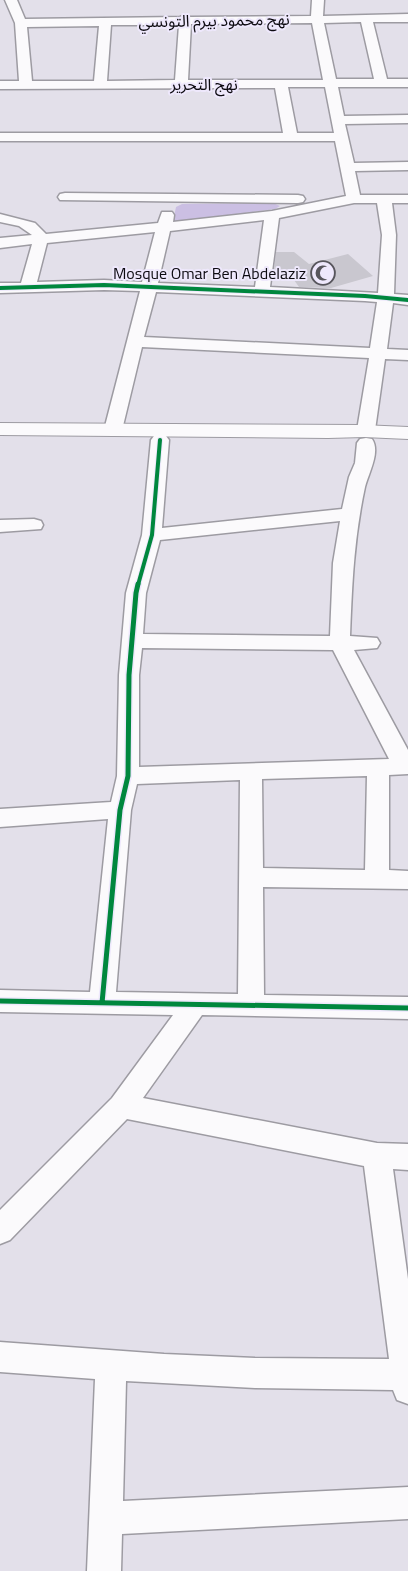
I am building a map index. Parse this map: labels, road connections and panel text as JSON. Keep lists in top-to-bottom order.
{
  "streets": {
    "street": ["نهج محمود بيرم التونسي", "نهج التحرير"]
  },
  "places": {
    "mosque": ["Mosque Omar Ben Abdelaziz"]
  }
}
